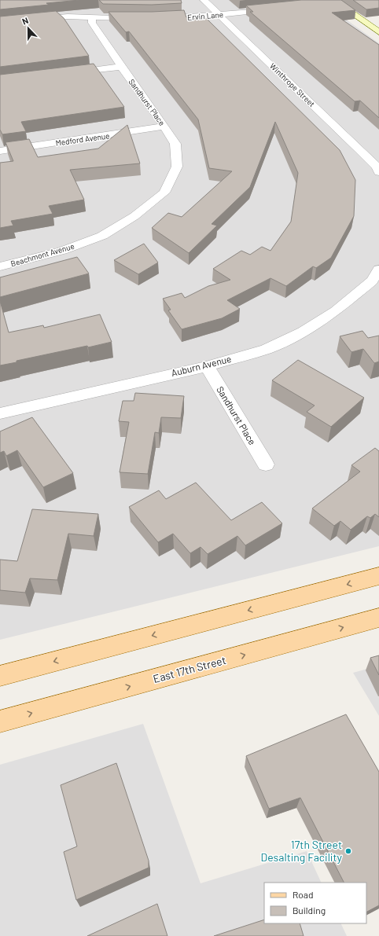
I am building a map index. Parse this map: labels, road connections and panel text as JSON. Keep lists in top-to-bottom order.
{
  "streets": {
    "main road": ["East 17th Street"],
    "street": [
      "Ervin Lane",
      "Winthrope Street",
      "Sandhurst Place",
      "Medford Avenue",
      "Beachmont Avenue",
      "Auburn Avenue"
    ]
  },
  "crossings": [
    ["Ervin Lane", "Winthrope Street"],
    ["Sandhurst Place", "Medford Avenue"],
    ["Sandhurst Place", "Beachmont Avenue"],
    ["Sandhurst Place", "Auburn Avenue"]
  ],
  "places": ["17th Street Desalting Facility"],
  "legend": ["Road", "Building"],
  "north": "top"
}
